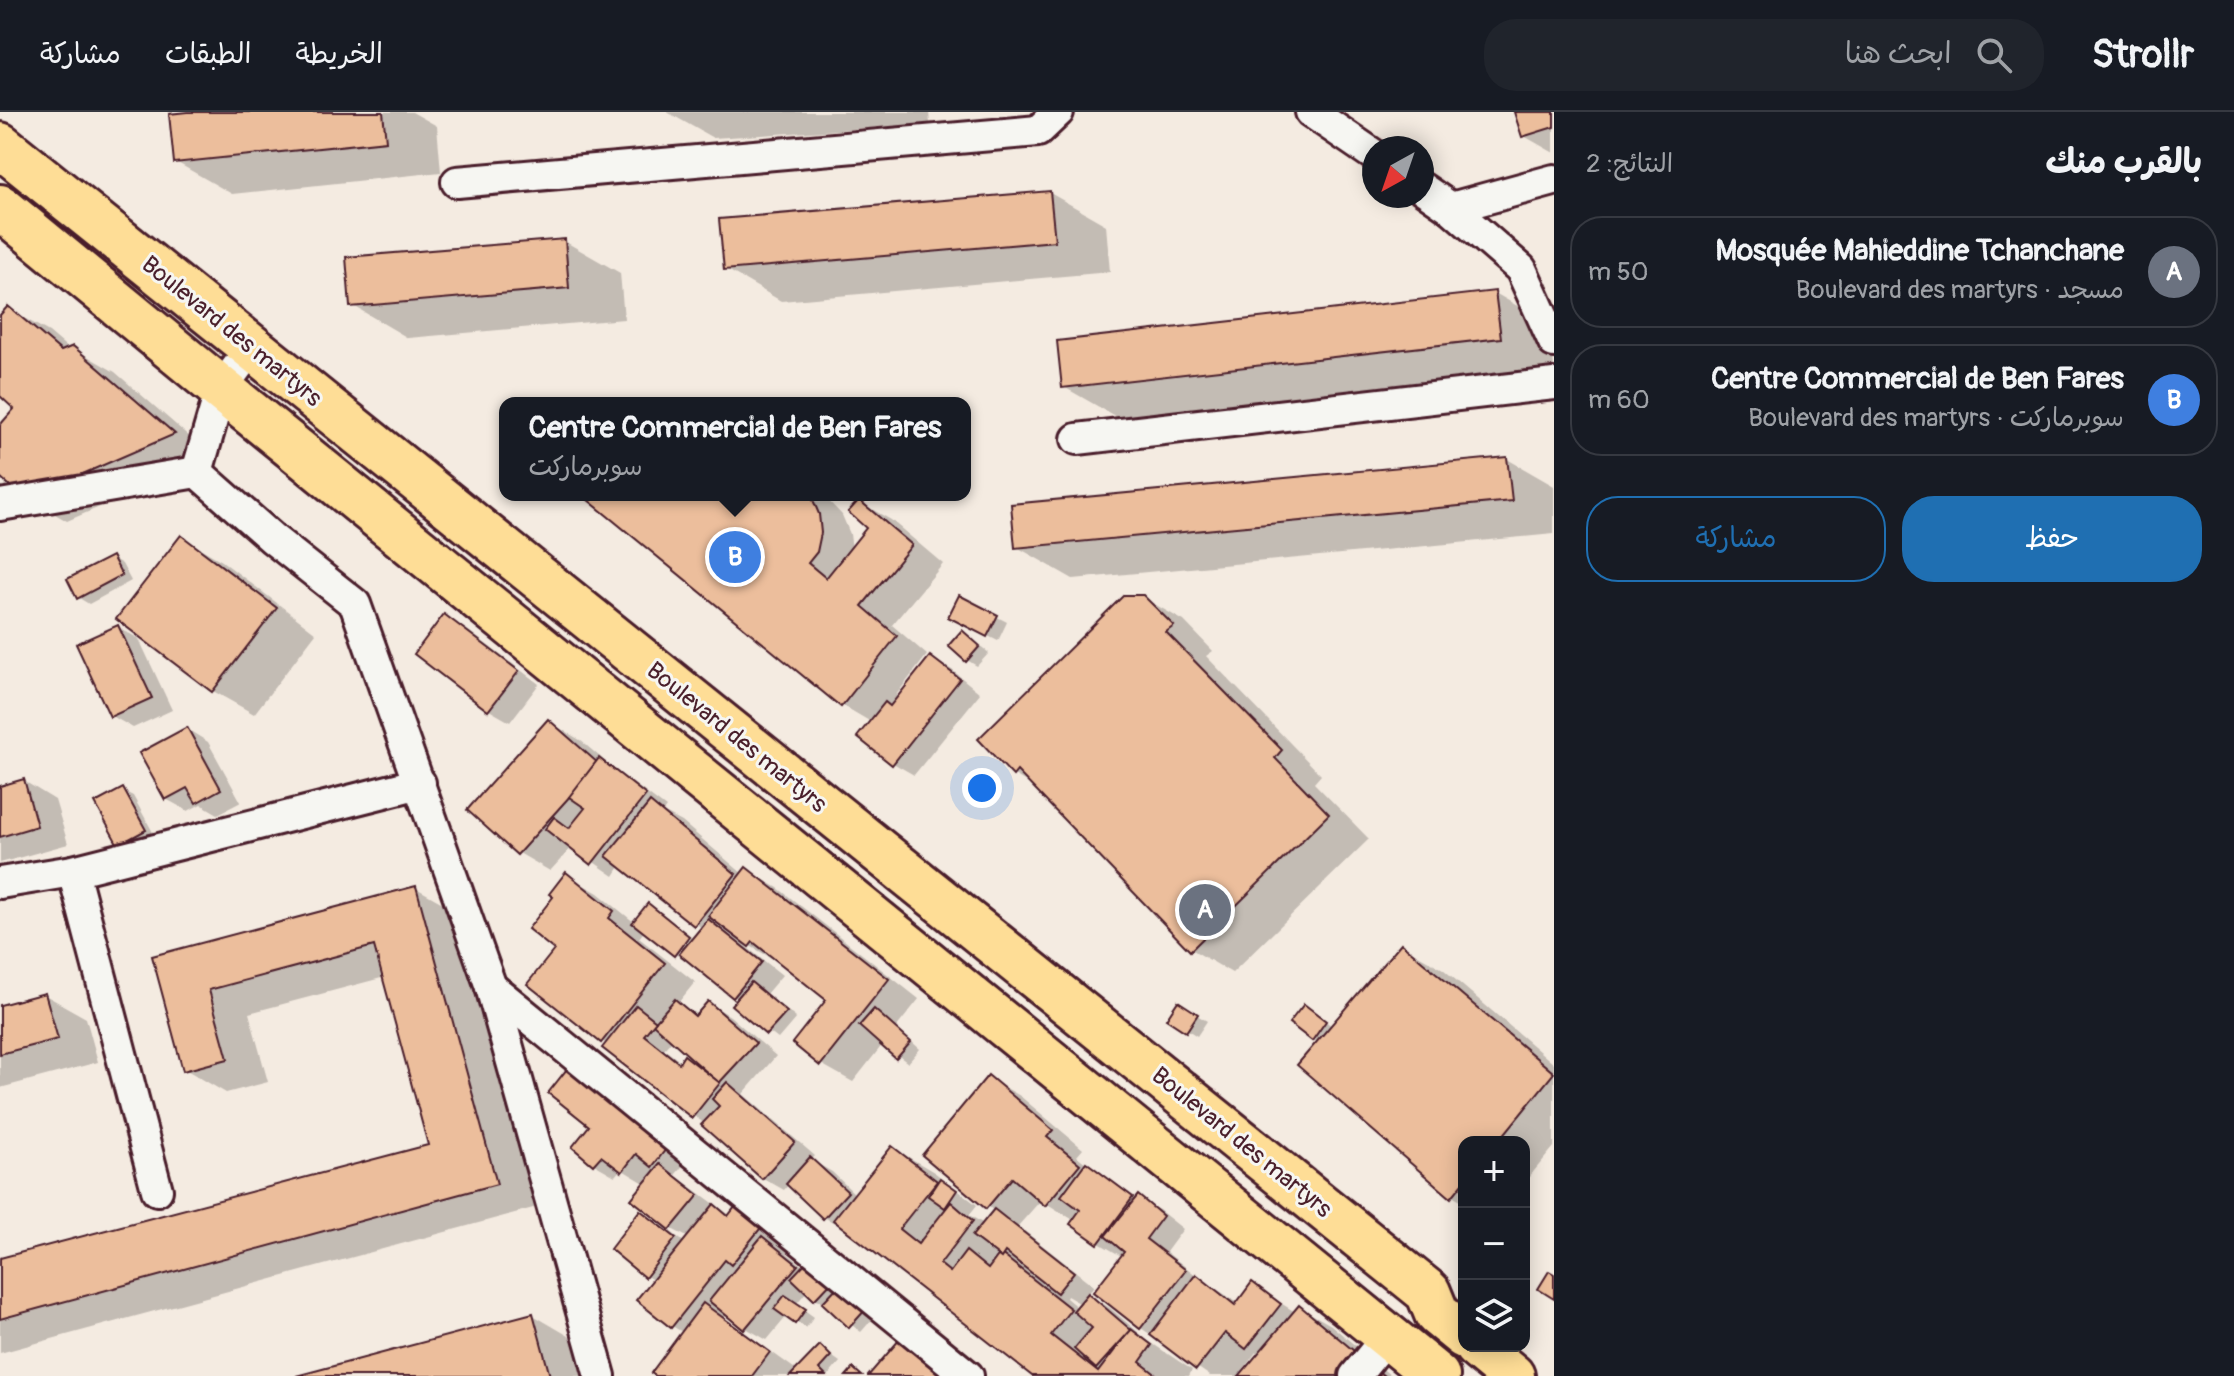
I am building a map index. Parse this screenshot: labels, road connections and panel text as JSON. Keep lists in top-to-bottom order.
{
  "streets": {
    "highway": ["Boulevard des martyrs"]
  },
  "north": "bottom left",
  "page": {
    "header": "Strollr",
    "search": "ابحث هنا",
    "nav": ["الخريطة", "الطبقات", "مشاركة"],
    "heading": ["بالقرب منك", "النتائج: 2"],
    "list": [
      {
        "mark": "A",
        "name": "Mosquée Mahieddine Tchanchane",
        "note": "مسجد · Boulevard des martyrs",
        "value": "50 m"
      },
      {
        "mark": "B",
        "name": "Centre Commercial de Ben Fares",
        "note": "سوبرماركت · Boulevard des martyrs",
        "value": "60 m"
      }
    ],
    "popup": ["Centre Commercial de Ben Fares", "سوبرماركت"],
    "buttons": ["حفظ", "مشاركة"],
    "pins": ["B", "A"],
    "map_buttons": ["+", "−"]
  }
}
